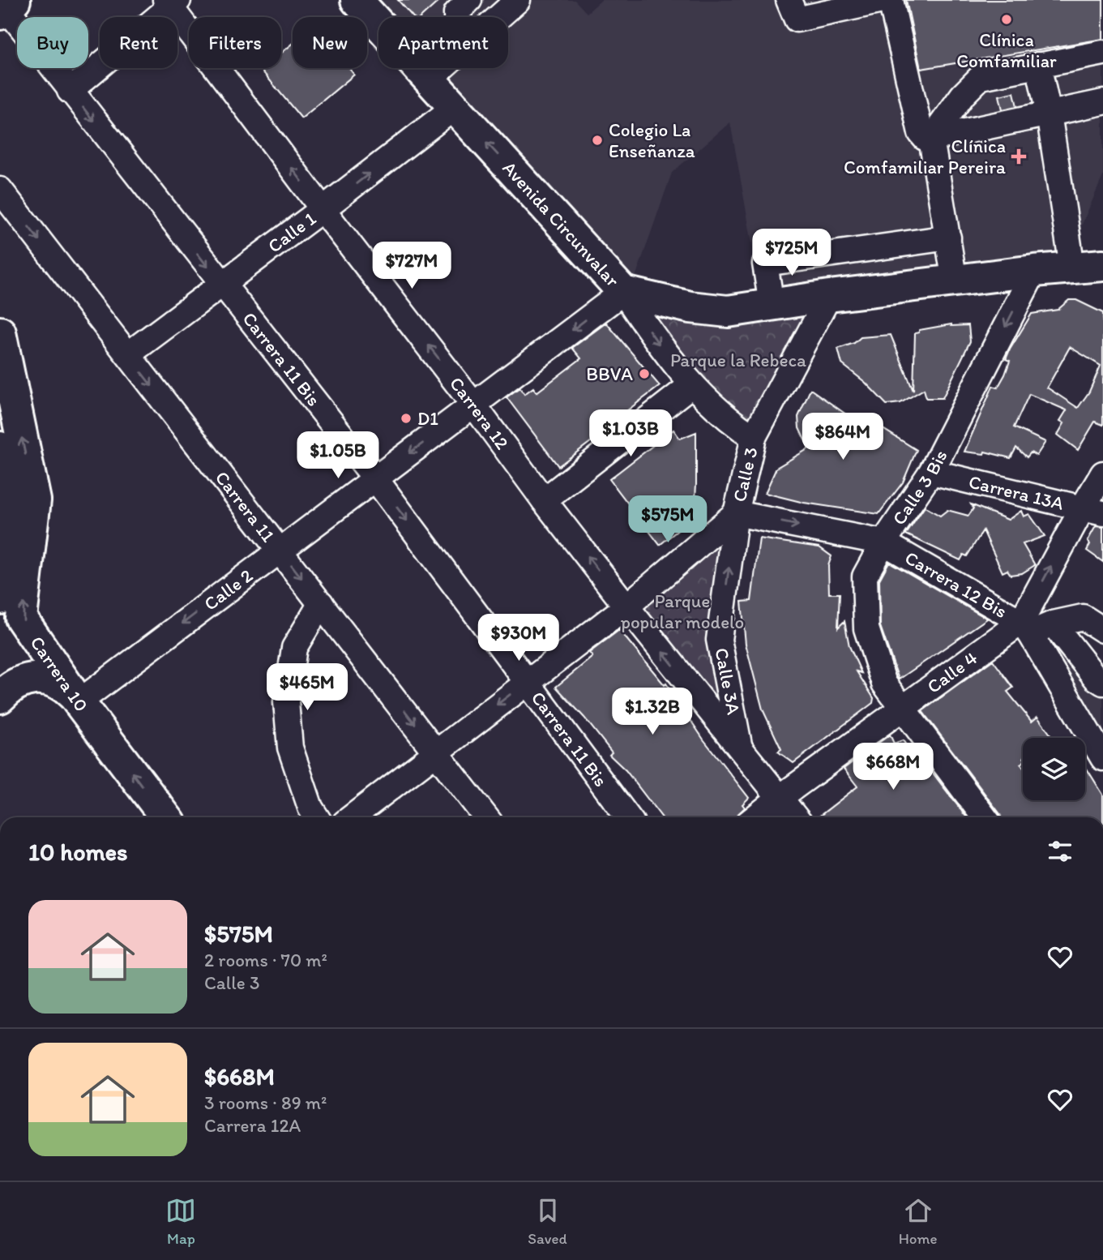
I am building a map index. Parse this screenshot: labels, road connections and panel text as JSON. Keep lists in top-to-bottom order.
{
  "streets": {
    "main road": ["Avenida Circunvalar", "Carrera 10"],
    "street": [
      "Calle 1",
      "Carrera 11 Bis",
      "Carrera 12",
      "Calle 3",
      "Calle 3 Bis",
      "Carrera 13A",
      "Carrera 11",
      "Carrera 12 Bis",
      "Calle 2",
      "Calle 4",
      "Calle 3A"
    ]
  },
  "crossings": [
    ["Avenida Circunvalar", "Calle 1"],
    ["Avenida Circunvalar", "Calle 3"],
    ["Avenida Circunvalar", "Calle 3 Bis"],
    ["Avenida Circunvalar", "Calle 2"],
    ["Calle 1", "Carrera 11 Bis"],
    ["Calle 1", "Carrera 12"],
    ["Calle 1", "Carrera 11"],
    ["Carrera 11 Bis", "Calle 3"],
    ["Carrera 11 Bis", "Calle 2"],
    ["Carrera 12", "Calle 3"],
    ["Carrera 12", "Calle 2"],
    ["Carrera 12", "Calle 4"],
    ["Carrera 12", "Calle 3A"],
    ["Calle 3", "Carrera 11"],
    ["Calle 3", "Carrera 12 Bis"],
    ["Calle 3", "Calle 3A"],
    ["Calle 3 Bis", "Carrera 13A"],
    ["Calle 3 Bis", "Carrera 12 Bis"],
    ["Calle 3 Bis", "Calle 4"],
    ["Carrera 13A", "Calle 4"],
    ["Carrera 11", "Calle 2"],
    ["Carrera 12 Bis", "Calle 4"],
    ["Carrera 12 Bis", "Calle 3A"],
    ["Calle 2", "Carrera 10"]
  ],
  "one_way": [
    "Calle 1",
    "Carrera 11 Bis",
    "Carrera 12",
    "Calle 3 Bis",
    "Carrera 11",
    "Carrera 10",
    "Calle 3A"
  ],
  "parks": ["Parque la Rebeca", "Parque popular modelo"],
  "places": {
    "other": [
      "Clínica Comfamiliar",
      "Colegio La Enseñanza",
      "BBVA",
      "D1"
    ],
    "health": ["Clínica Comfamiliar Pereira"]
  },
  "page": {
    "chip": [
      "Buy",
      "Rent",
      "Filters",
      "New",
      "Apartment"
    ],
    "price": [
      "$725M",
      "$727M",
      "$1.03B",
      "$864M",
      "$1.05B",
      "$575M",
      "$930M",
      "$465M",
      "$1.32B",
      "$668M"
    ],
    "heading": "10 homes",
    "list": [
      {
        "name": "$575M",
        "note": "2 rooms · 70 m² · Calle 3"
      },
      {
        "name": "$668M",
        "note": "3 rooms · 89 m² · Carrera 12A"
      }
    ],
    "tabs": ["Map", "Saved", "Home"]
  }
}
